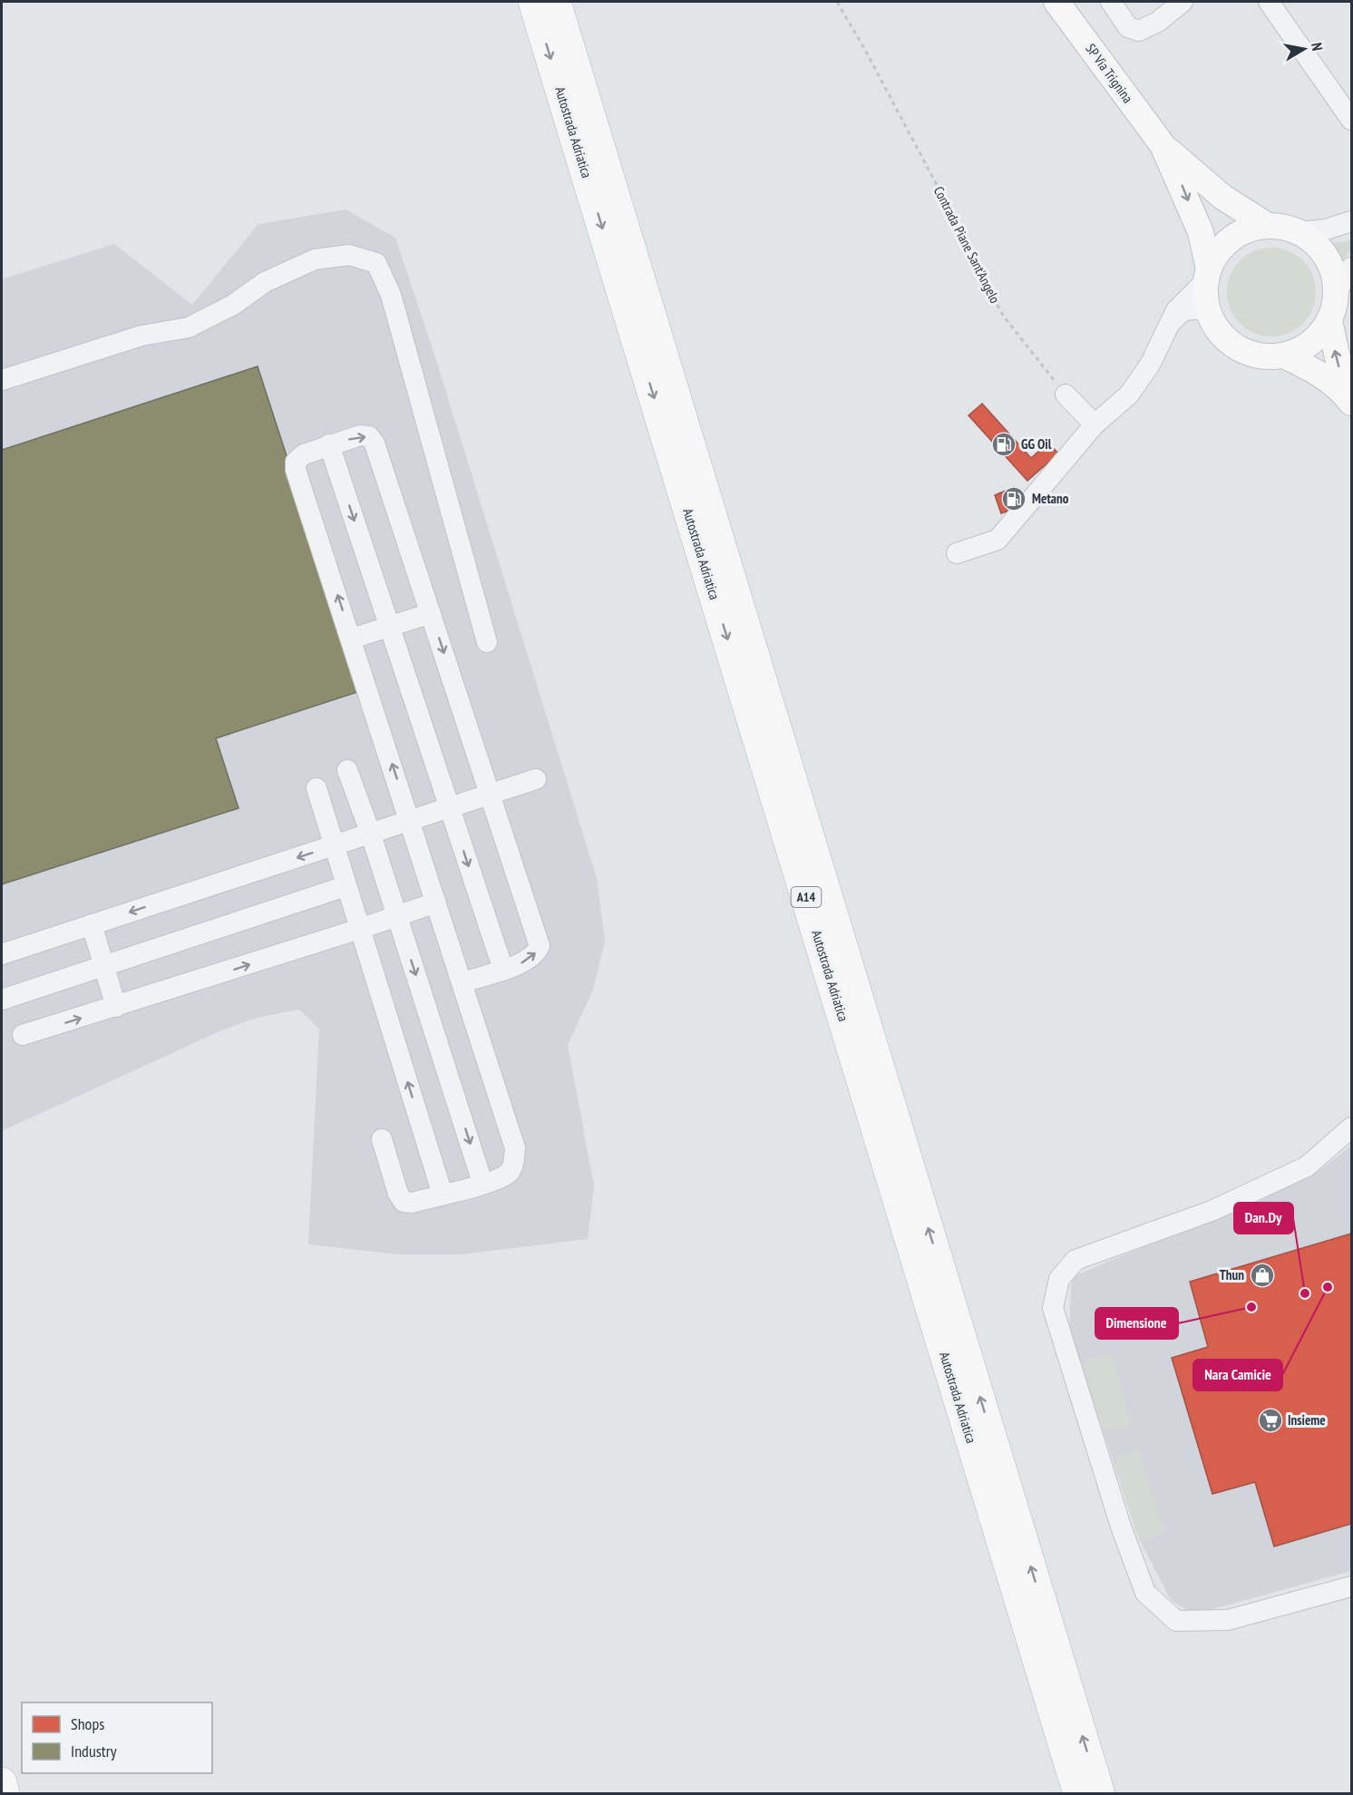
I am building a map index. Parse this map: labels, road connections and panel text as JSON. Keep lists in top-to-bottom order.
{
  "streets": {
    "highway": ["Autostrada Adriatica", "A14"],
    "main road": ["SP Via Trignina"],
    "path": ["Contrada Piane Sant'Angelo"]
  },
  "places": {
    "fuel station": ["GG Oil", "Metano"],
    "shop": ["Thun"],
    "other": ["Nara Camicie", "Dan.Dy", "Dimensione"],
    "supermarket": ["Insieme"]
  },
  "legend": ["Shops", "Industry"],
  "north": "right"
}
